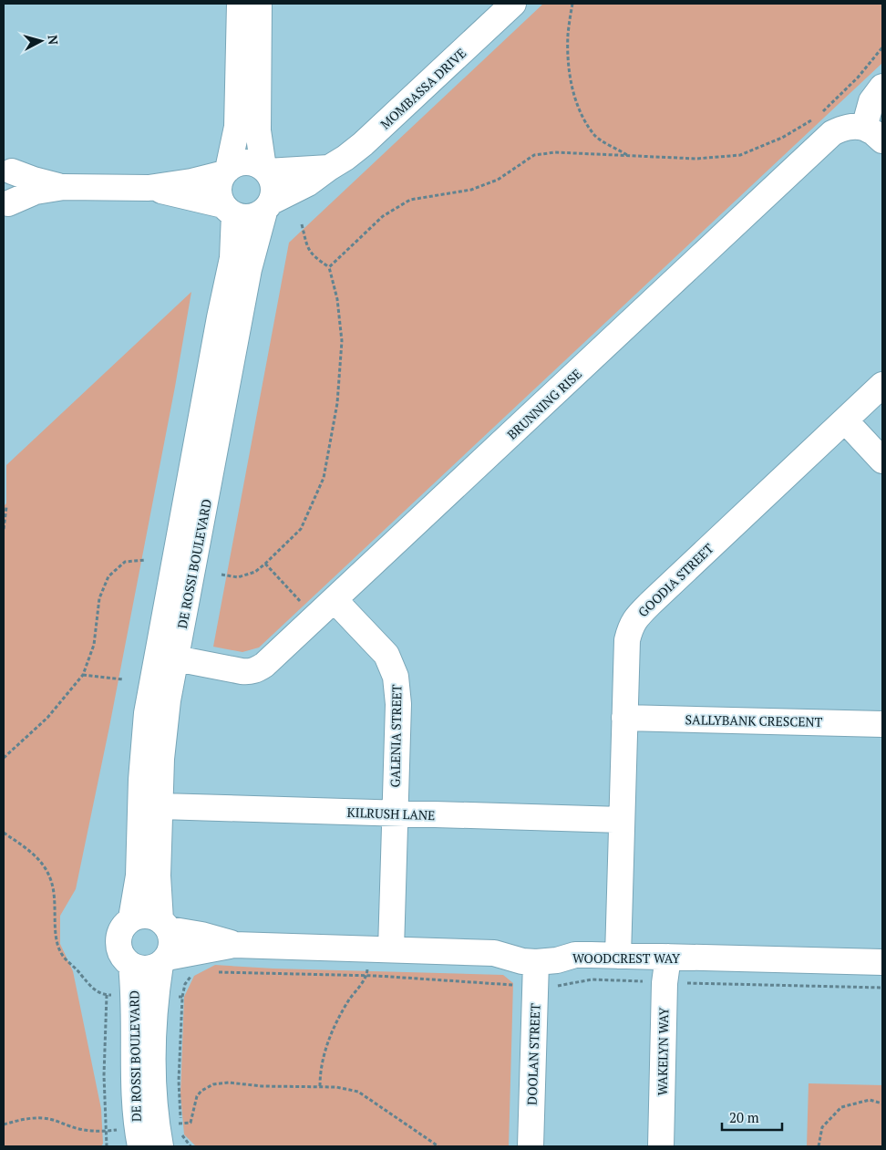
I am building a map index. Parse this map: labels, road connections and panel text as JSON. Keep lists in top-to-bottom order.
{
  "streets": {
    "street": [
      "MOMBASSA DRIVE",
      "BRUNNING RISE",
      "DE ROSSI BOULEVARD",
      "GOODIA STREET",
      "SALLYBANK CRESCENT",
      "GALENIA STREET",
      "KILRUSH LANE",
      "WOODCREST WAY",
      "WAKELYN WAY",
      "DOOLAN STREET"
    ]
  },
  "crossings": [
    ["MOMBASSA DRIVE", "DE ROSSI BOULEVARD"],
    ["BRUNNING RISE", "DE ROSSI BOULEVARD"],
    ["BRUNNING RISE", "GALENIA STREET"],
    ["DE ROSSI BOULEVARD", "KILRUSH LANE"],
    ["DE ROSSI BOULEVARD", "WOODCREST WAY"],
    ["GOODIA STREET", "SALLYBANK CRESCENT"],
    ["GOODIA STREET", "KILRUSH LANE"],
    ["GOODIA STREET", "WOODCREST WAY"],
    ["GALENIA STREET", "KILRUSH LANE"],
    ["GALENIA STREET", "WOODCREST WAY"],
    ["WOODCREST WAY", "WAKELYN WAY"],
    ["WOODCREST WAY", "DOOLAN STREET"]
  ],
  "scale_bar": "20 m",
  "north": "right"
}
